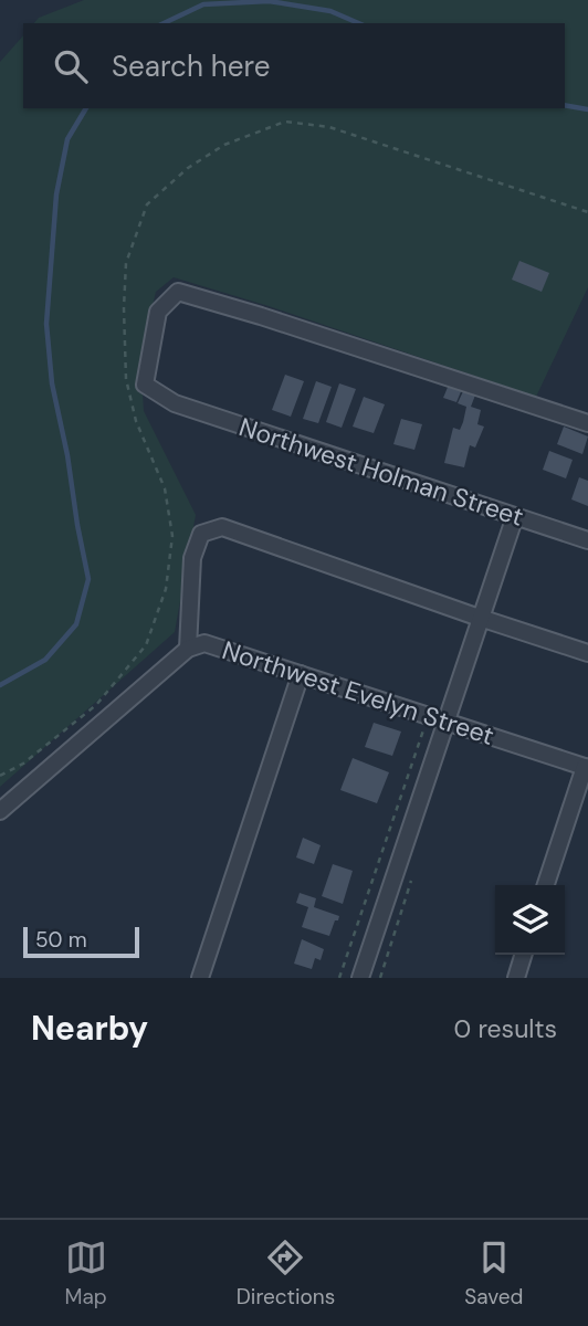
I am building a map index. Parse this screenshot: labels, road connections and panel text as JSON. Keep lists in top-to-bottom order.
{
  "streets": {
    "street": ["Northwest Holman Street", "Northwest Evelyn Street"]
  },
  "scale_bar": "50 m",
  "page": {
    "search": "Search here",
    "scale": "50 m",
    "heading": ["Nearby", "0 results"],
    "nav": ["Map", "Directions", "Saved"]
  }
}
